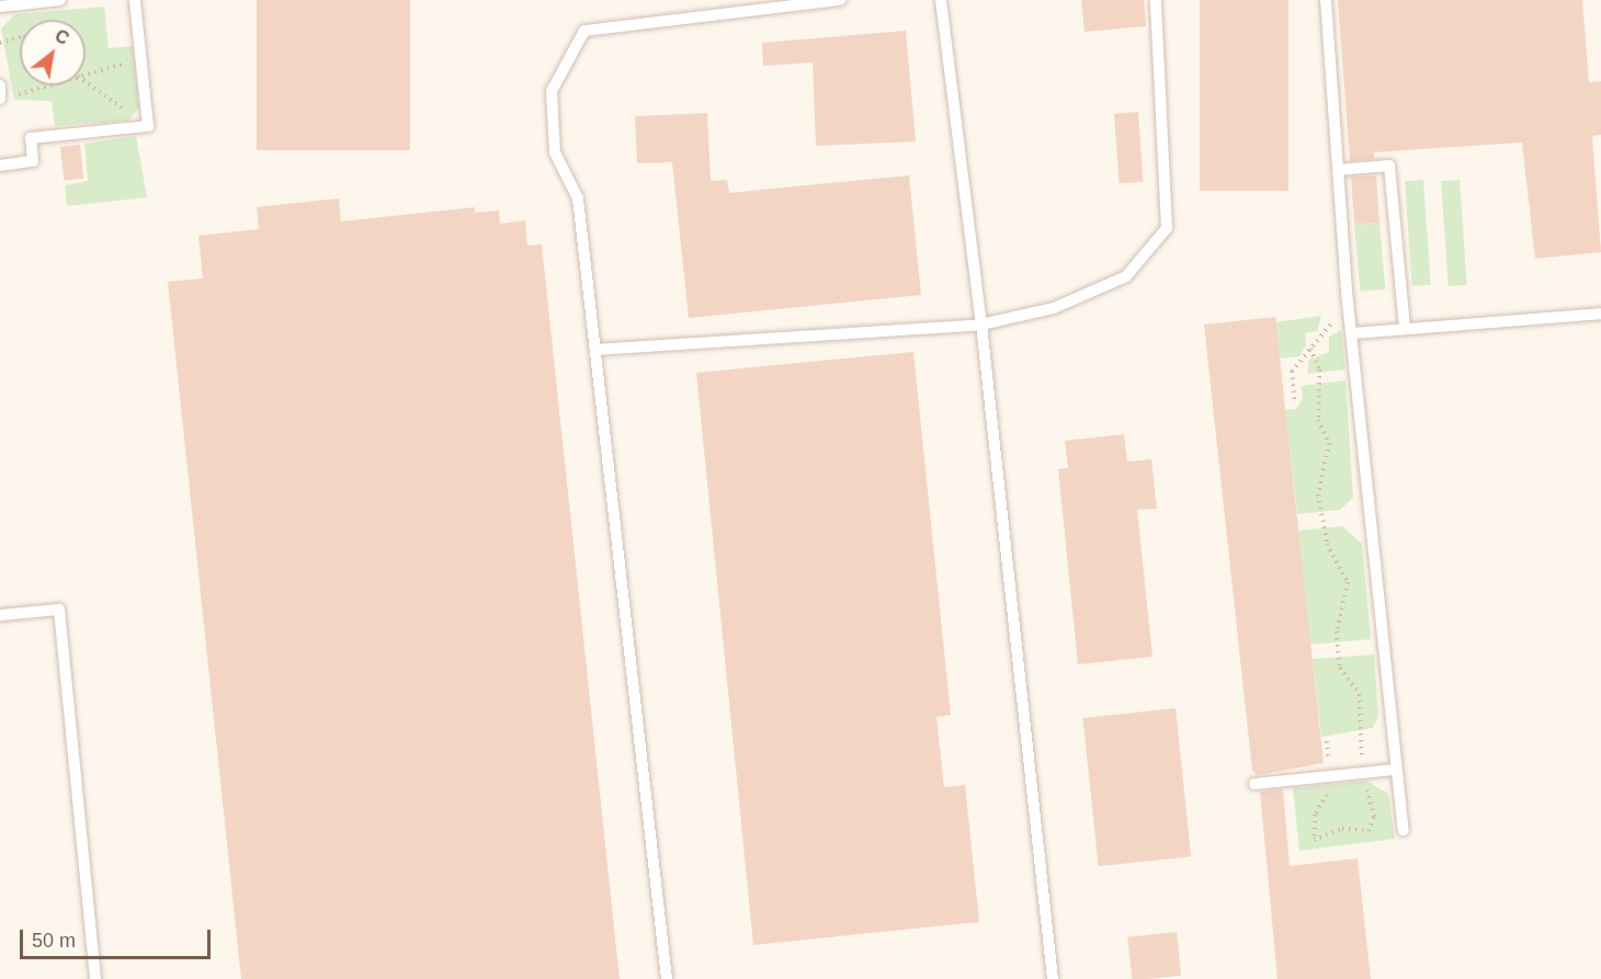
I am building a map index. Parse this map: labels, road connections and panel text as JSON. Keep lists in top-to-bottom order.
{
  "scale_bar": "50 m",
  "north": "top right"
}
